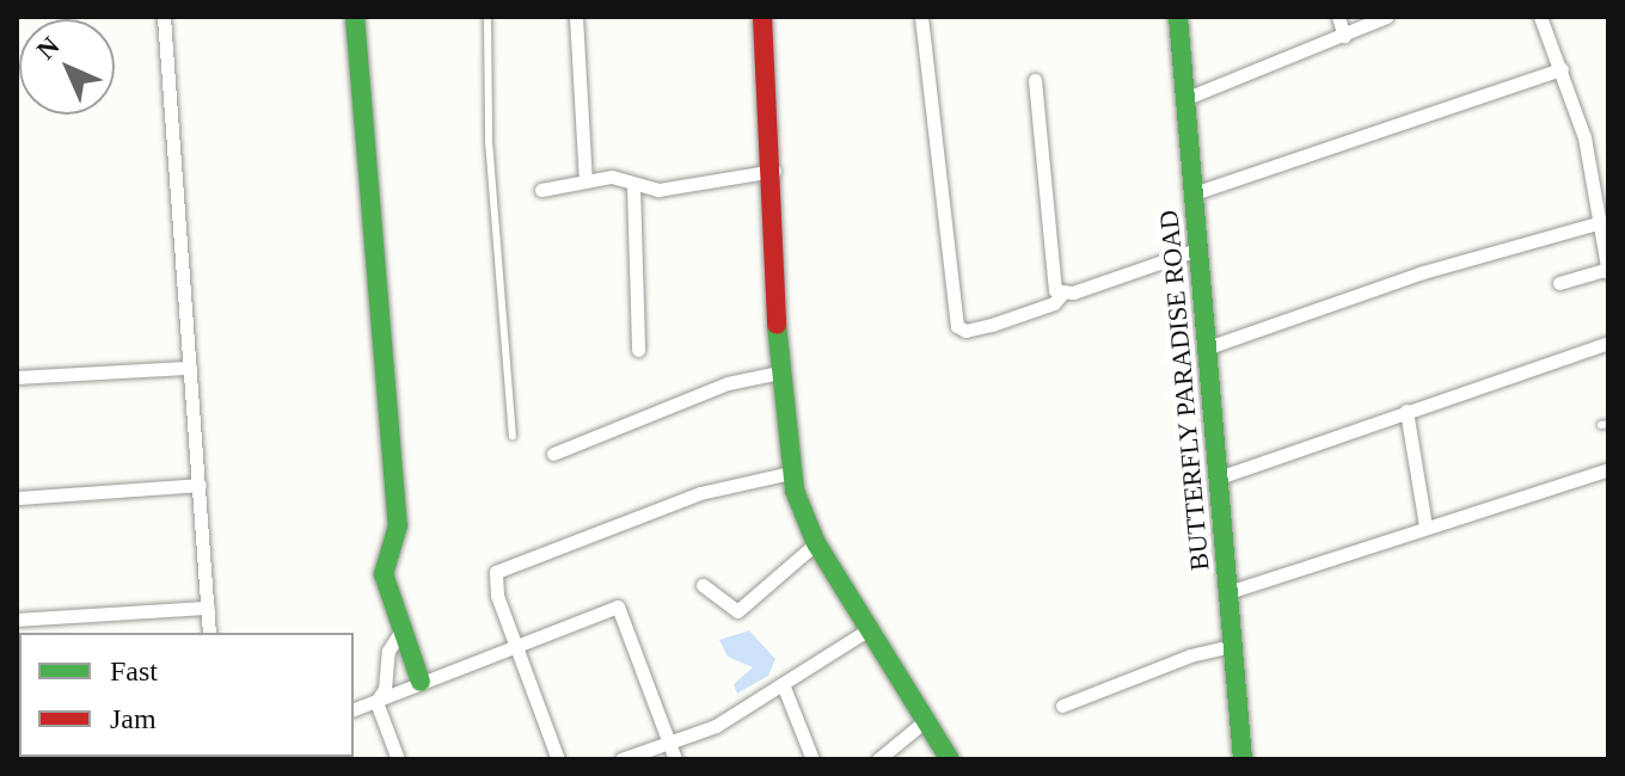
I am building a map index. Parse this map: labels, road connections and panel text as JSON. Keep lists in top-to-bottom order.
{
  "streets": {
    "street": ["BUTTERFLY PARADISE ROAD"]
  },
  "legend": ["Fast", "Jam"],
  "north": "top left"
}
